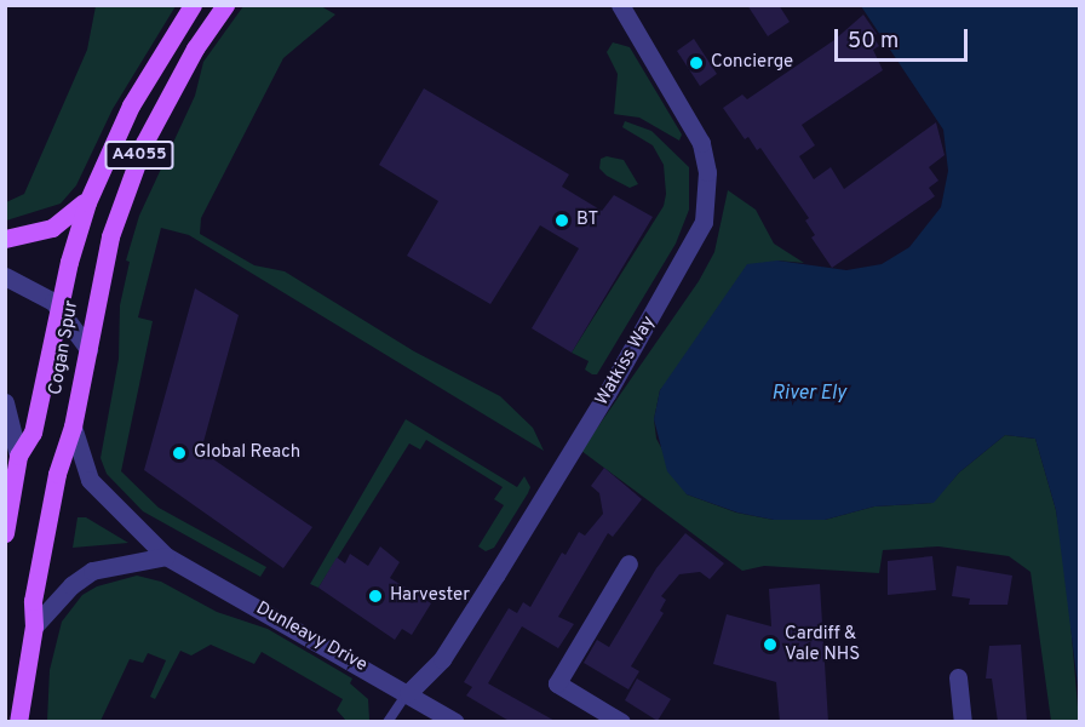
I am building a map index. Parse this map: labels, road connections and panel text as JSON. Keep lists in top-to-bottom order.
{
  "streets": {
    "main road": ["A4055", "Cogan Spur"],
    "street": ["Watkiss Way", "Dunleavy Drive"]
  },
  "crossings": [
    ["Cogan Spur", "Dunleavy Drive"],
    ["Watkiss Way", "Dunleavy Drive"]
  ],
  "water": ["River Ely"],
  "places": [
    "Concierge",
    "BT",
    "Global Reach",
    "Harvester",
    "Cardiff & Vale NHS"
  ],
  "scale_bar": "50 m"
}
